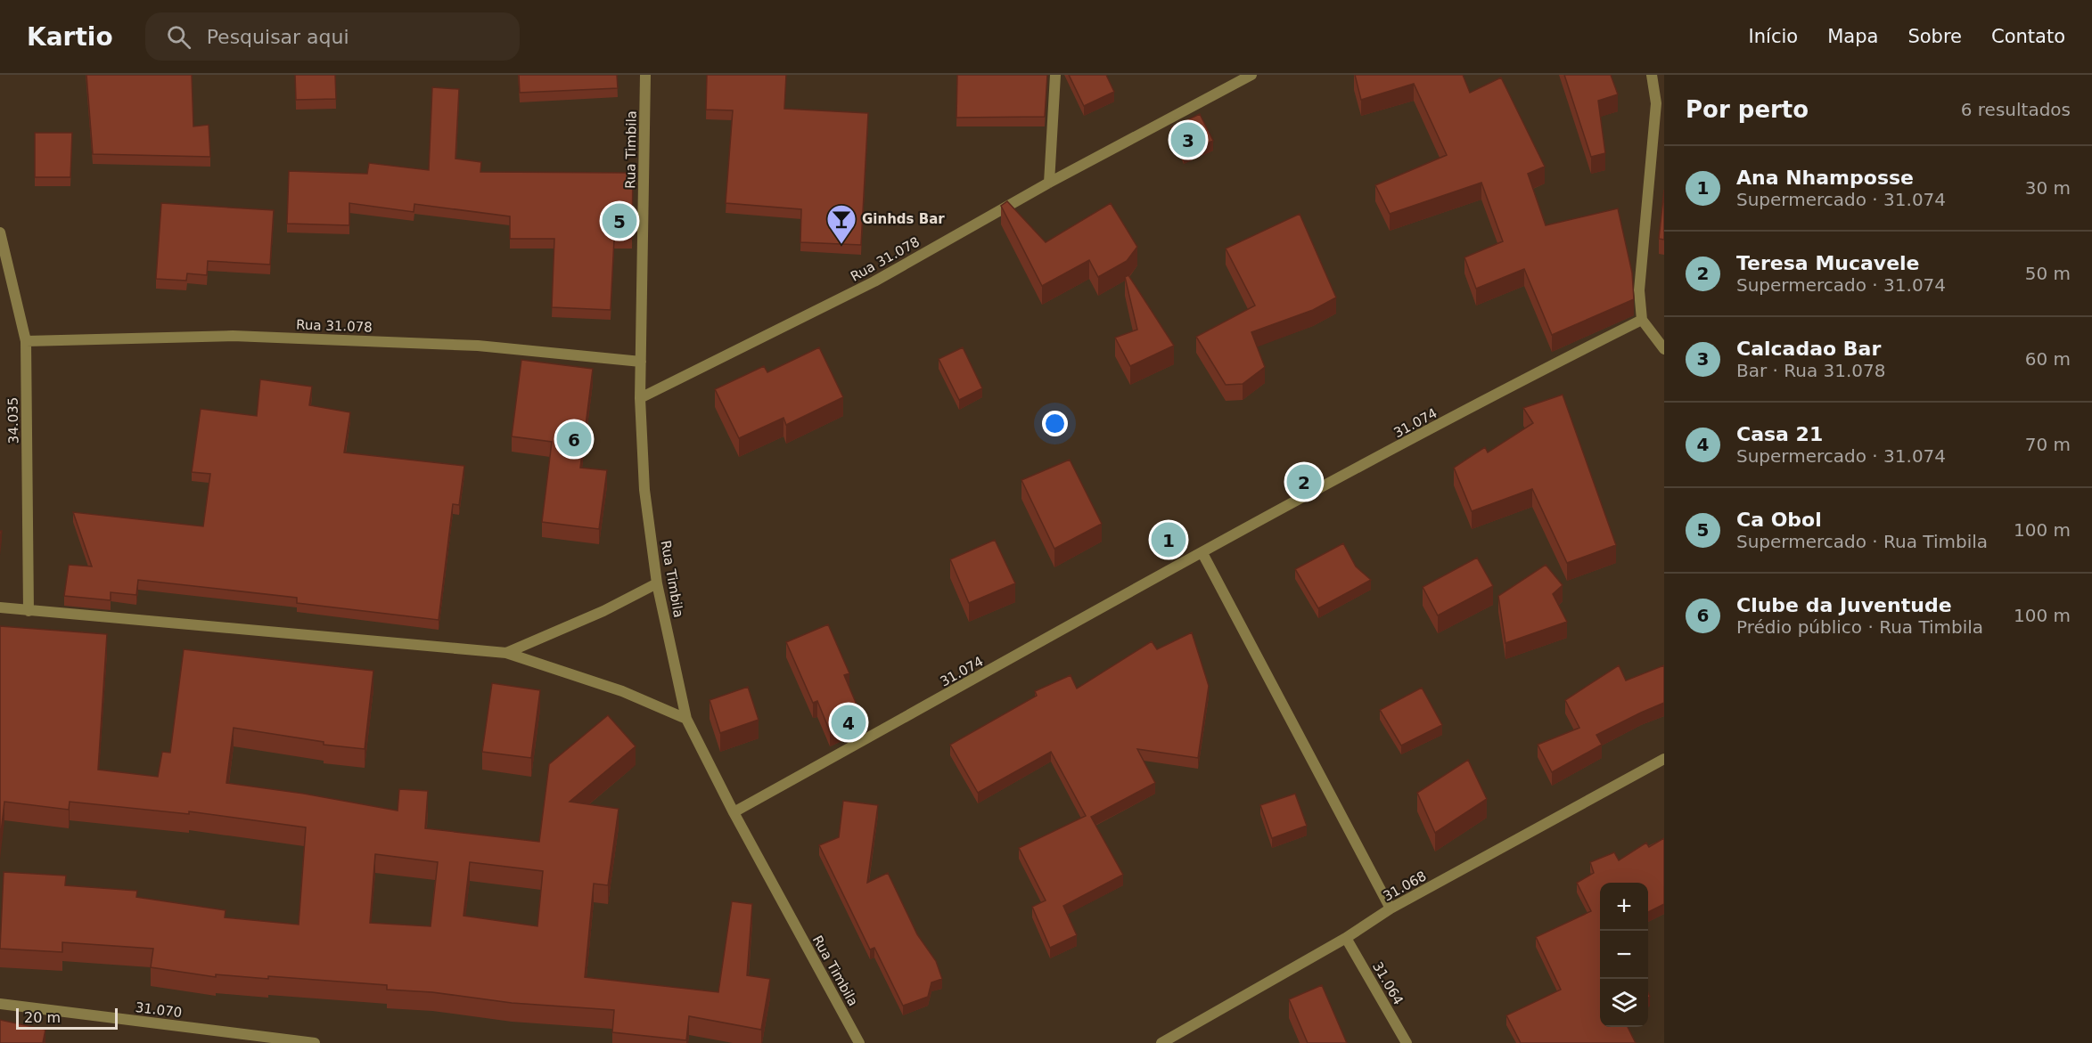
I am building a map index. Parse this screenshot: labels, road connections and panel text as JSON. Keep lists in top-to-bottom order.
{
  "streets": {
    "street": [
      "Rua Timbila",
      "Rua 31.078",
      "34.035",
      "31.074",
      "31.068",
      "31.064",
      "31.070"
    ]
  },
  "crossings": [
    ["Rua Timbila", "Rua 31.078"],
    ["Rua Timbila", "31.074"],
    ["Rua 31.078", "34.035"],
    ["31.068", "31.064"]
  ],
  "places": {
    "bar": ["Ginhds Bar"]
  },
  "scale_bar": "20 m",
  "page": {
    "header": "Kartio",
    "search": "Pesquisar aqui",
    "nav": [
      "Início",
      "Mapa",
      "Sobre",
      "Contato"
    ],
    "heading": ["Por perto", "6 resultados"],
    "pins": [
      "3",
      "5",
      "6",
      "2",
      "1",
      "4"
    ],
    "list": [
      {
        "mark": "1",
        "name": "Ana Nhamposse",
        "note": "Supermercado · 31.074",
        "value": "30 m"
      },
      {
        "mark": "2",
        "name": "Teresa Mucavele",
        "note": "Supermercado · 31.074",
        "value": "50 m"
      },
      {
        "mark": "3",
        "name": "Calcadao Bar",
        "note": "Bar · Rua 31.078",
        "value": "60 m"
      },
      {
        "mark": "4",
        "name": "Casa 21",
        "note": "Supermercado · 31.074",
        "value": "70 m"
      },
      {
        "mark": "5",
        "name": "Ca Obol",
        "note": "Supermercado · Rua Timbila",
        "value": "100 m"
      },
      {
        "mark": "6",
        "name": "Clube da Juventude",
        "note": "Prédio público · Rua Timbila",
        "value": "100 m"
      }
    ],
    "map_buttons": ["+", "−"],
    "scale": "20 m"
  }
}
